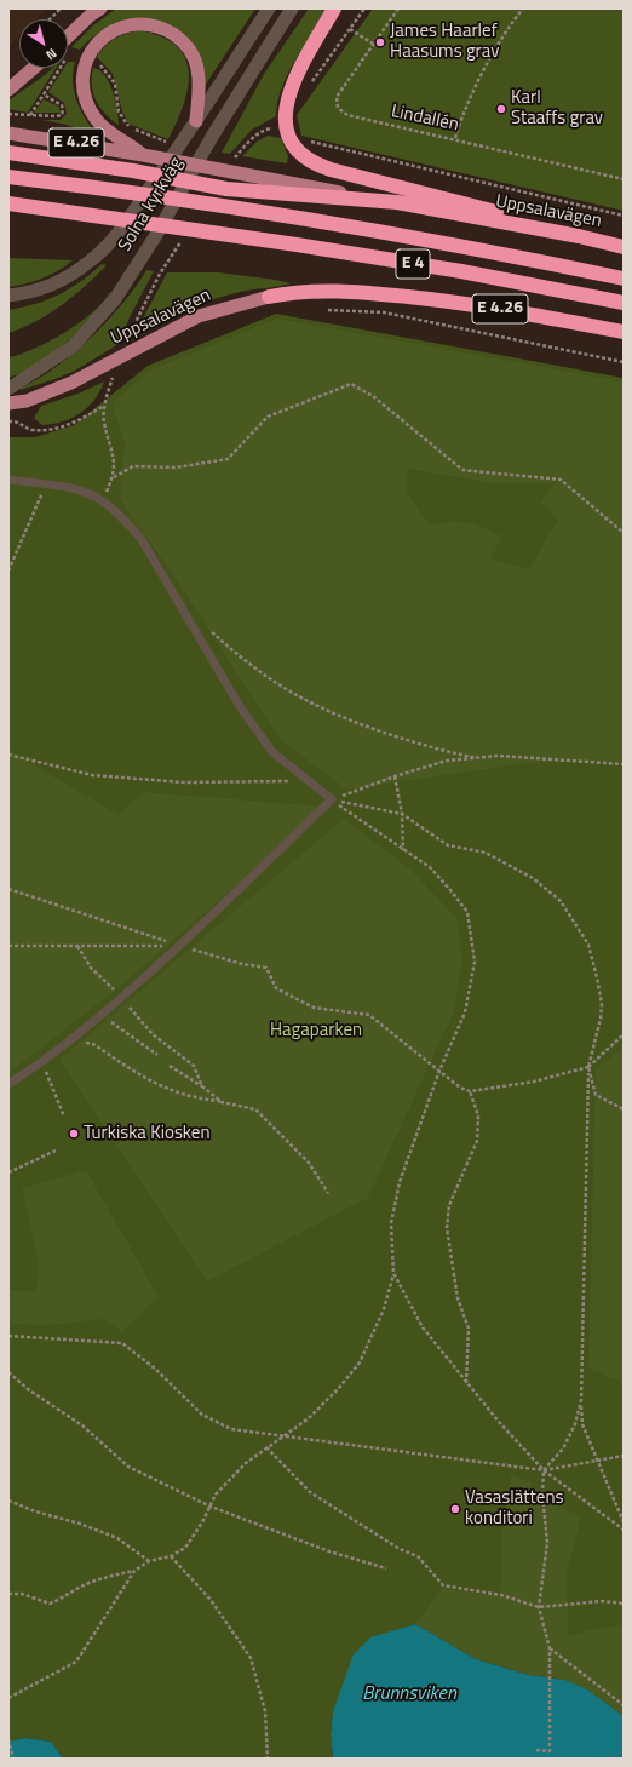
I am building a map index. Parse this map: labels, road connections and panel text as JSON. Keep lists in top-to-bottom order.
{
  "streets": {
    "highway": ["E 4.26", "Uppsalavägen", "E 4"],
    "street": ["Solna kyrkväg"],
    "path": ["Lindallén"]
  },
  "water": ["Brunnsviken"],
  "parks": ["Hagaparken"],
  "places": [
    "James Haarlef Haasums grav",
    "Karl Staaffs grav",
    "Turkiska Kiosken",
    "Vasaslättens konditori"
  ],
  "north": "bottom right"
}
